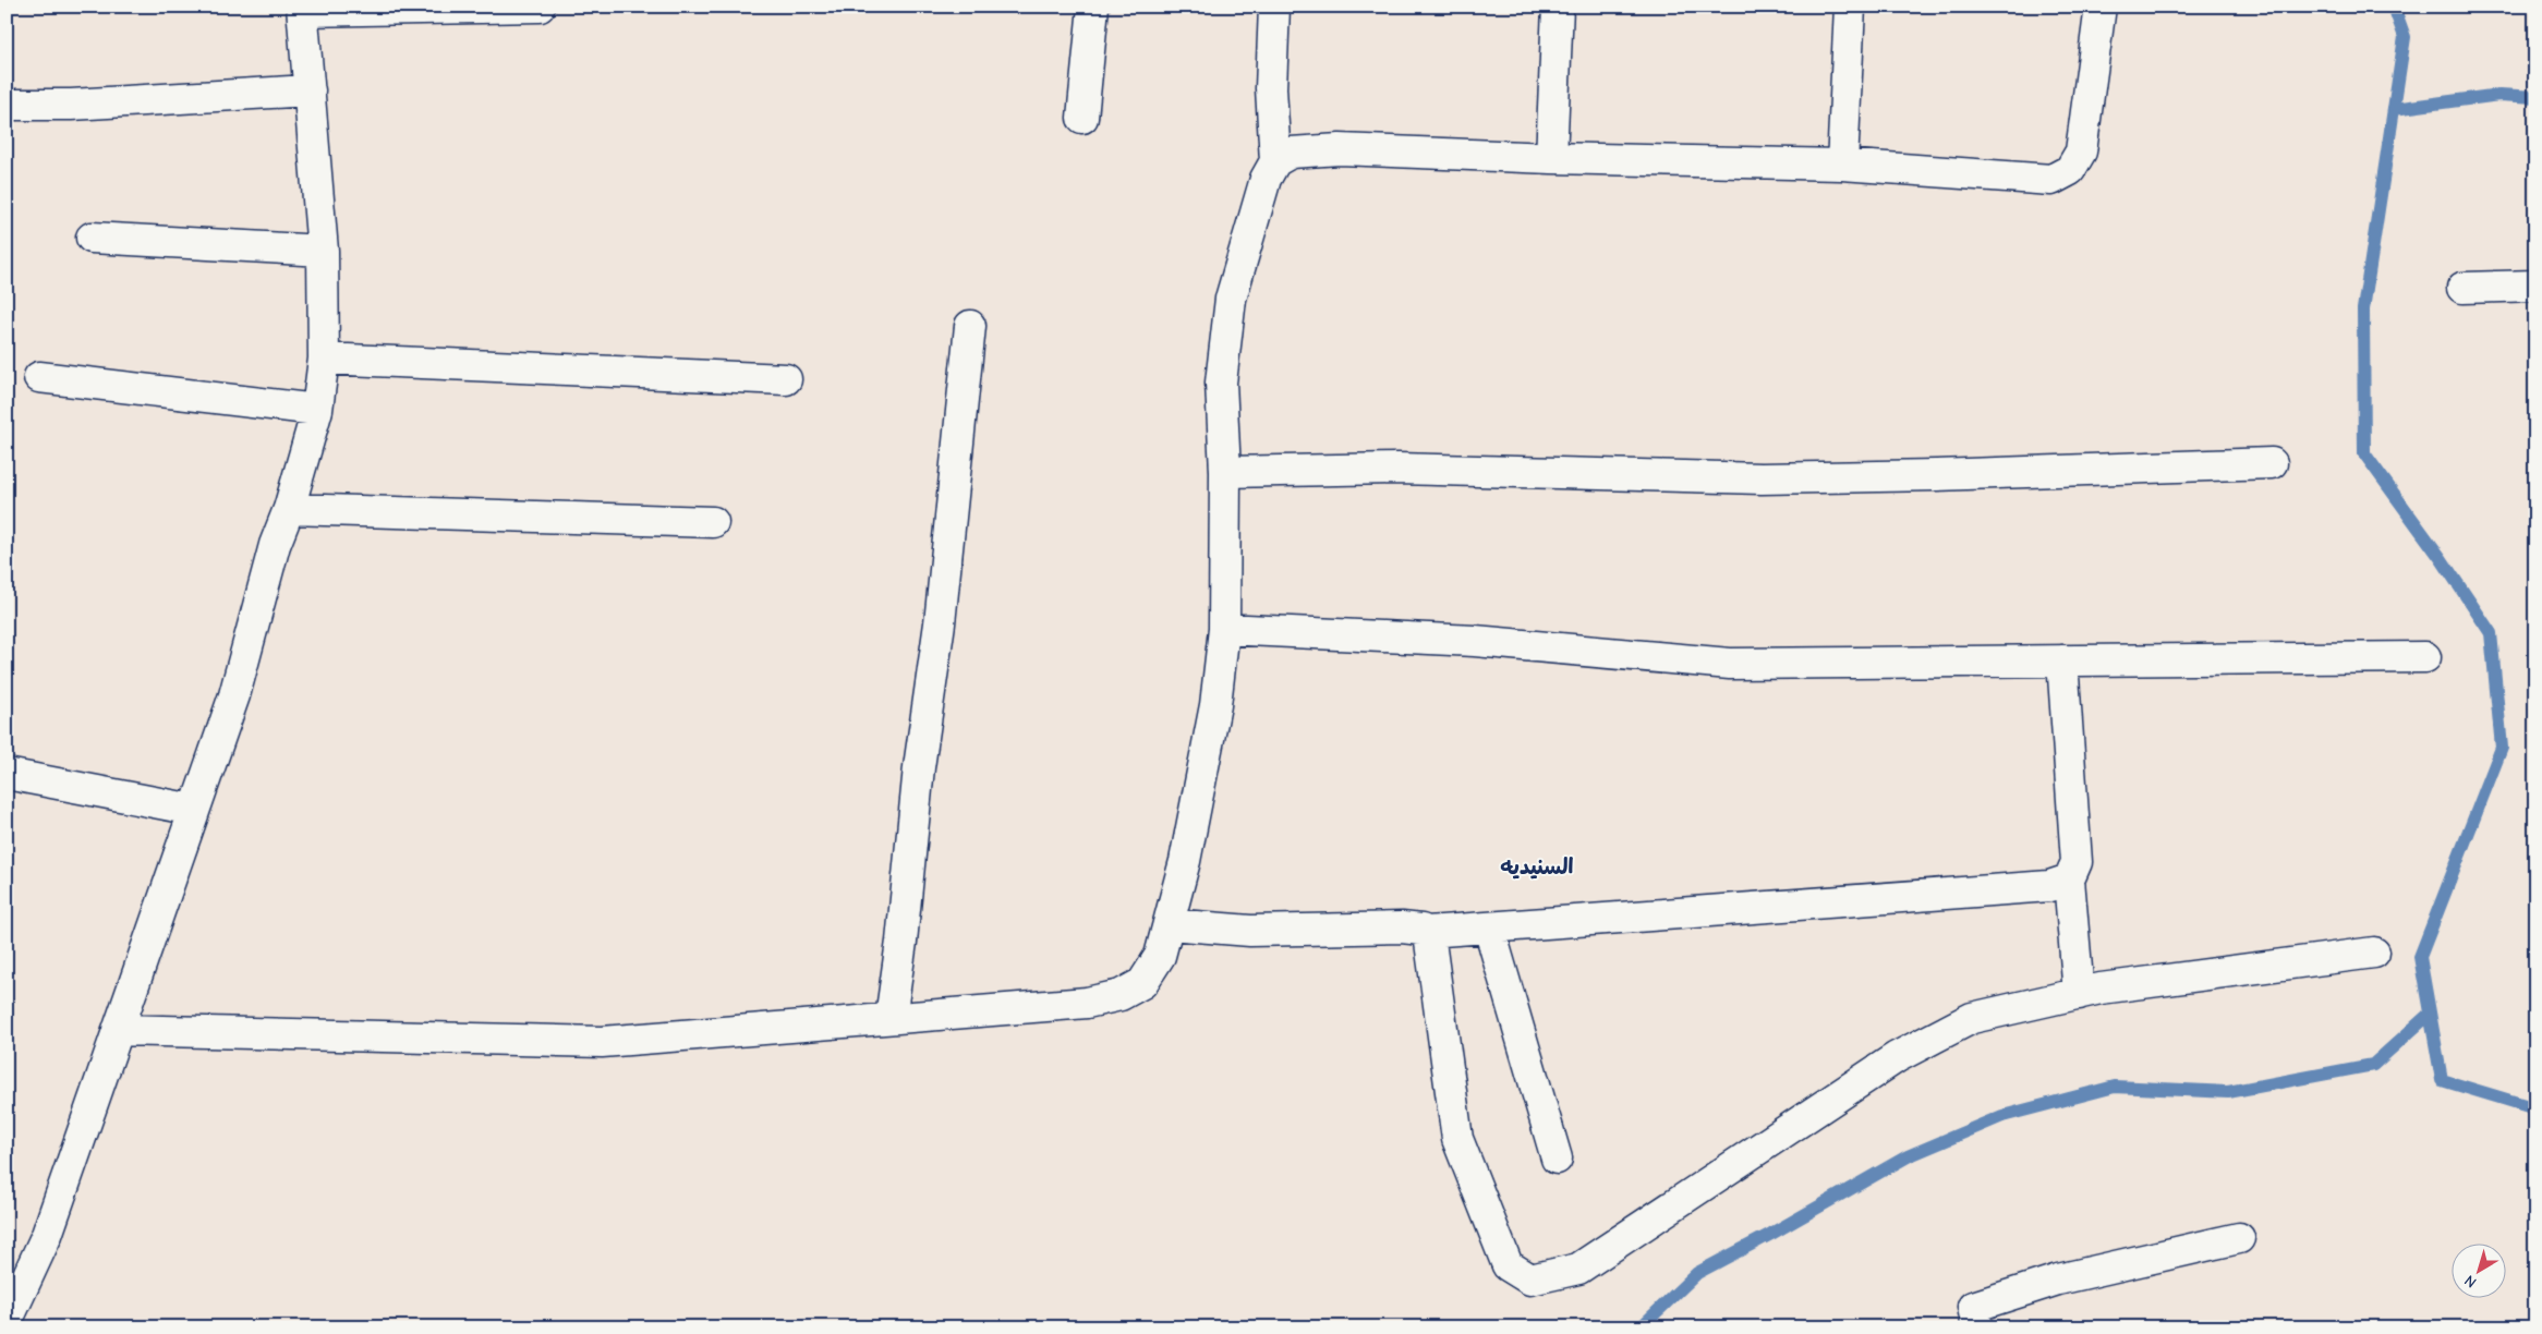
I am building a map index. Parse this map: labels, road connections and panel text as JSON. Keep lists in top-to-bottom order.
{
  "districts": ["السنيديه"],
  "north": "bottom left"
}
